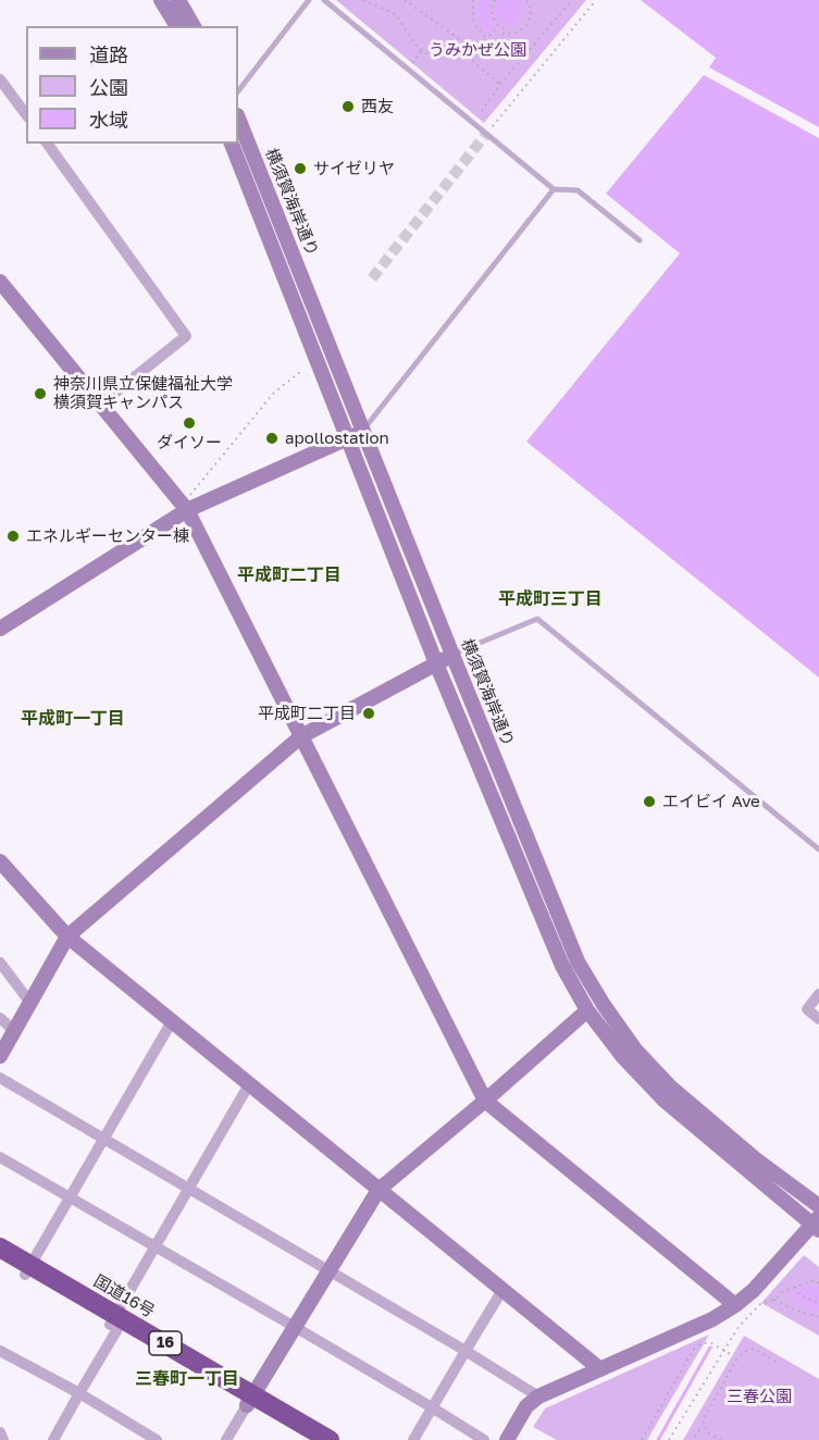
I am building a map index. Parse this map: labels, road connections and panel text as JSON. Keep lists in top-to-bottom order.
{
  "streets": {
    "highway": ["国道16号", "16"],
    "street": ["横須賀海岸通り"]
  },
  "districts": [
    "平成町二丁目",
    "平成町三丁目",
    "平成町一丁目",
    "三春町一丁目"
  ],
  "parks": ["うみかぜ公園", "三春公園"],
  "places": [
    "西友",
    "サイゼリヤ",
    "神奈川県立保健福祉大学 横須賀キャンパス",
    "ダイソー",
    "apollostation",
    "エネルギーセンター棟",
    "平成町二丁目",
    "エイビイ Ave"
  ],
  "legend": ["道路", "公園", "水域"]
}
